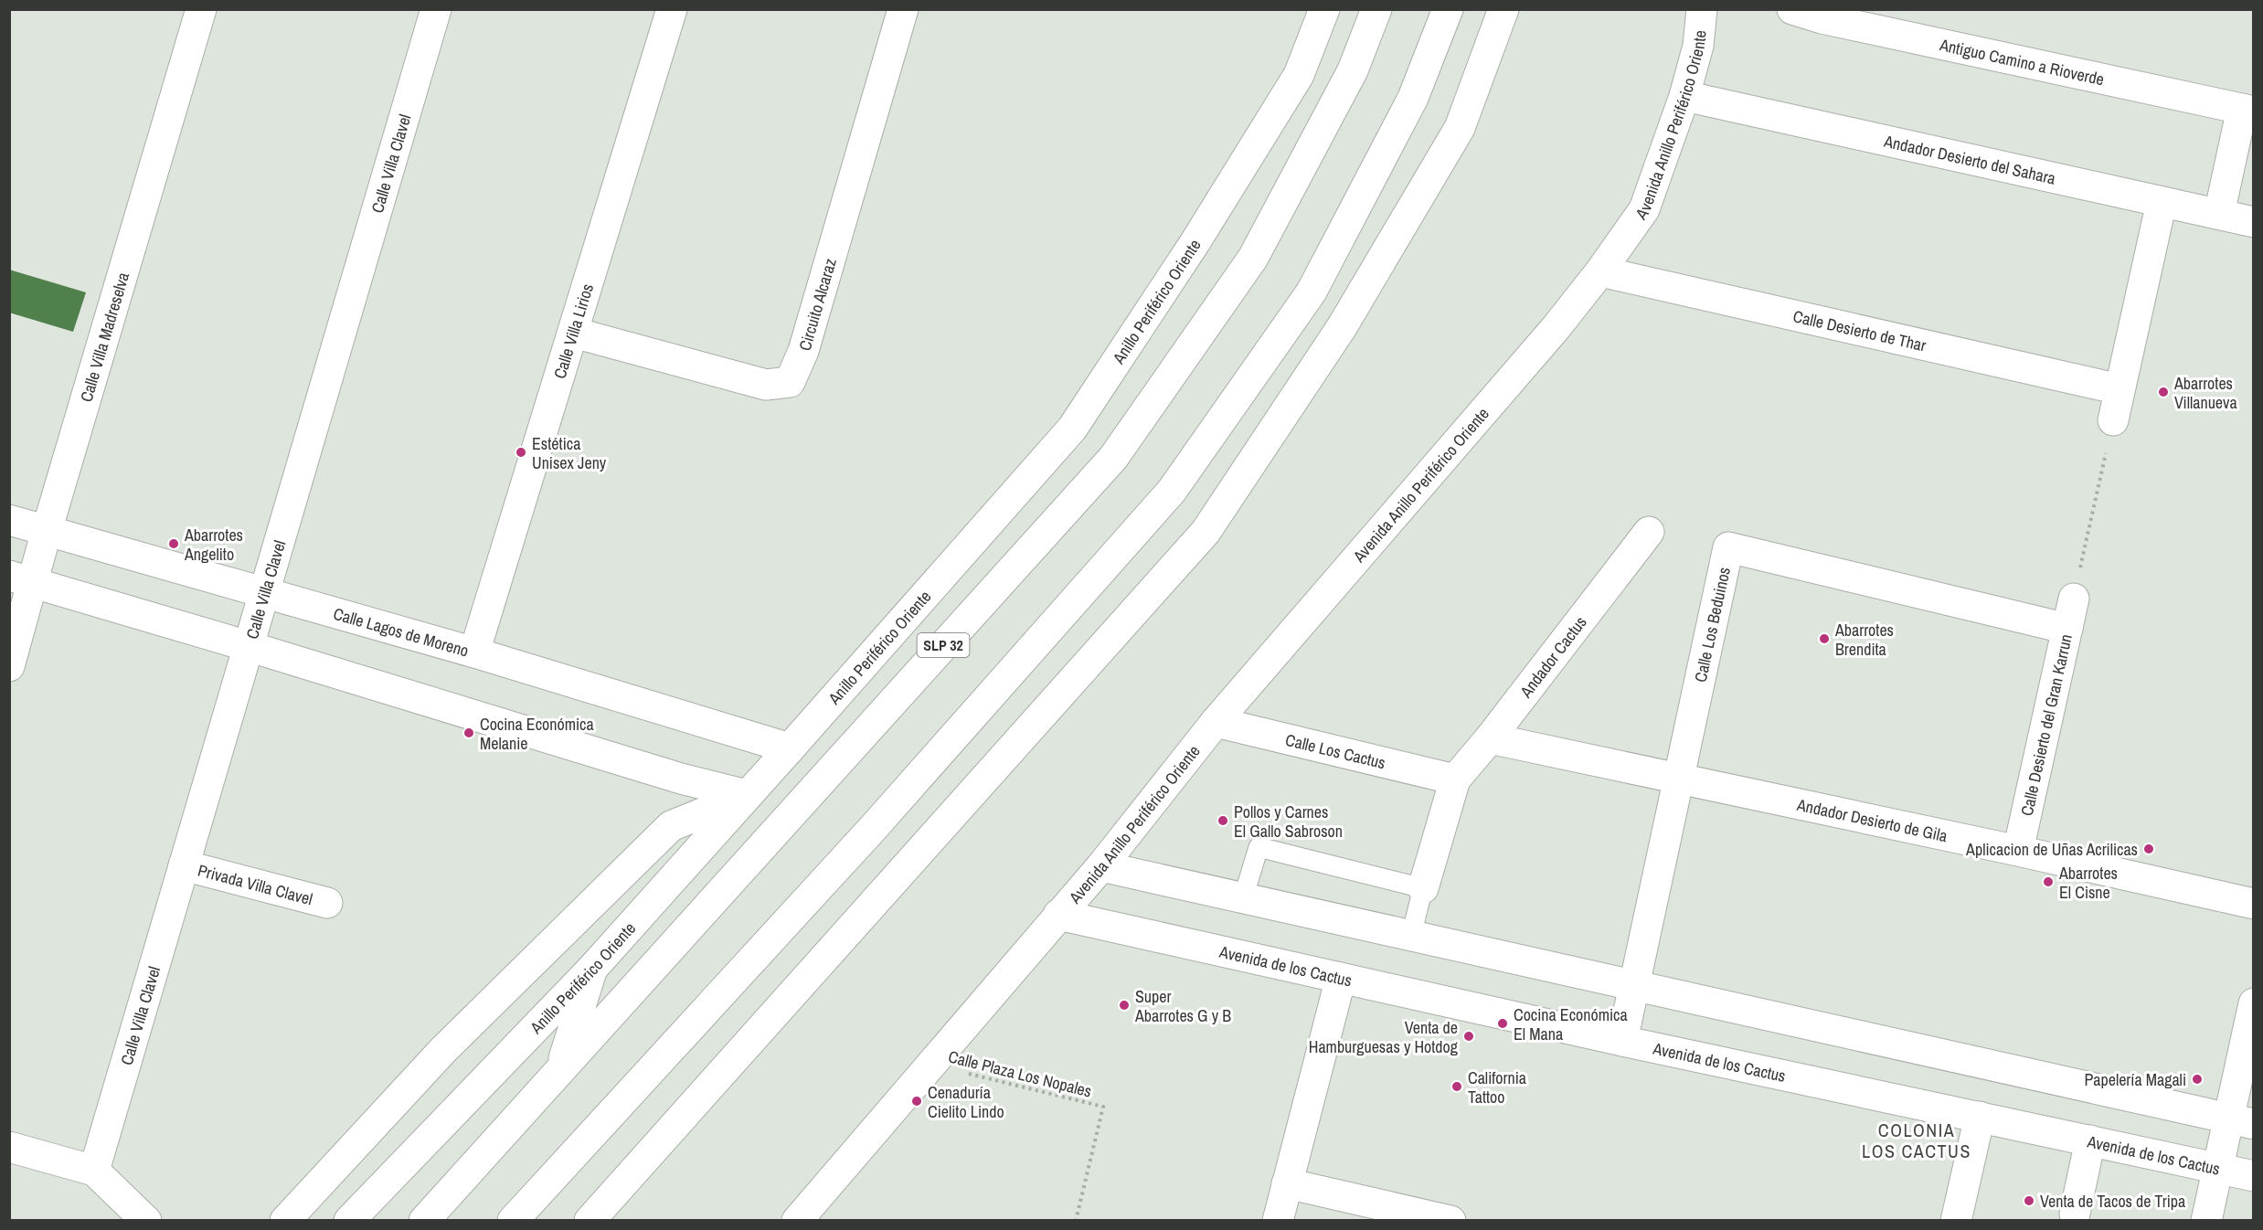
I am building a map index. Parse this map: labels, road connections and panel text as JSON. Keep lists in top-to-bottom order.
{
  "streets": {
    "main road": [
      "Antiguo Camino a Rioverde",
      "Avenida Anillo Periférico Oriente",
      "Andador Desierto del Sahara",
      "Calle Villa Clavel",
      "Anillo Periférico Oriente",
      "Circuito Alcaraz",
      "Calle Desierto de Thar",
      "Calle Villa Lirios",
      "Calle Villa Madreselva",
      "Calle Los Beduinos",
      "Calle Lagos de Moreno",
      "SLP 32",
      "Andador Cactus",
      "Calle Desierto del Gran Karrun",
      "Calle Los Cactus",
      "Andador Desierto de Gila",
      "Privada Villa Clavel",
      "Avenida de los Cactus"
    ],
    "path": ["Calle Plaza Los Nopales"]
  },
  "crossings": [
    ["Avenida Anillo Periférico Oriente", "Andador Desierto del Sahara"],
    ["Avenida Anillo Periférico Oriente", "Calle Desierto de Thar"],
    ["Avenida Anillo Periférico Oriente", "Calle Los Cactus"],
    ["Avenida Anillo Periférico Oriente", "Avenida de los Cactus"],
    ["Calle Villa Clavel", "Calle Lagos de Moreno"],
    ["Calle Villa Clavel", "Privada Villa Clavel"],
    ["Anillo Periférico Oriente", "Calle Lagos de Moreno"],
    ["Circuito Alcaraz", "Calle Villa Lirios"],
    ["Calle Villa Lirios", "Calle Lagos de Moreno"],
    ["Calle Villa Madreselva", "Calle Lagos de Moreno"],
    ["Calle Los Beduinos", "Calle Desierto del Gran Karrun"],
    ["Calle Los Beduinos", "Andador Desierto de Gila"],
    ["Calle Los Beduinos", "Avenida de los Cactus"],
    ["Andador Cactus", "Calle Los Cactus"],
    ["Andador Cactus", "Andador Desierto de Gila"],
    ["Calle Desierto del Gran Karrun", "Andador Desierto de Gila"]
  ],
  "districts": ["COLONIA LOS CACTUS"],
  "places": [
    "Abarrotes Villanueva",
    "Estética Unisex Jeny",
    "Abarrotes Angelito",
    "Abarrotes Brendita",
    "Cocina Económica Melanie",
    "Pollos y Carnes El Gallo Sabroson",
    "Aplicacion de Uñas Acrilicas",
    "Abarrotes El Cisne",
    "Super Abarrotes G y B",
    "Cocina Económica El Mana",
    "Venta de Hamburguesas y Hotdog",
    "Papelería Magali",
    "California Tattoo",
    "Cenaduría Cielito Lindo",
    "Venta de Tacos de Tripa"
  ]
}
